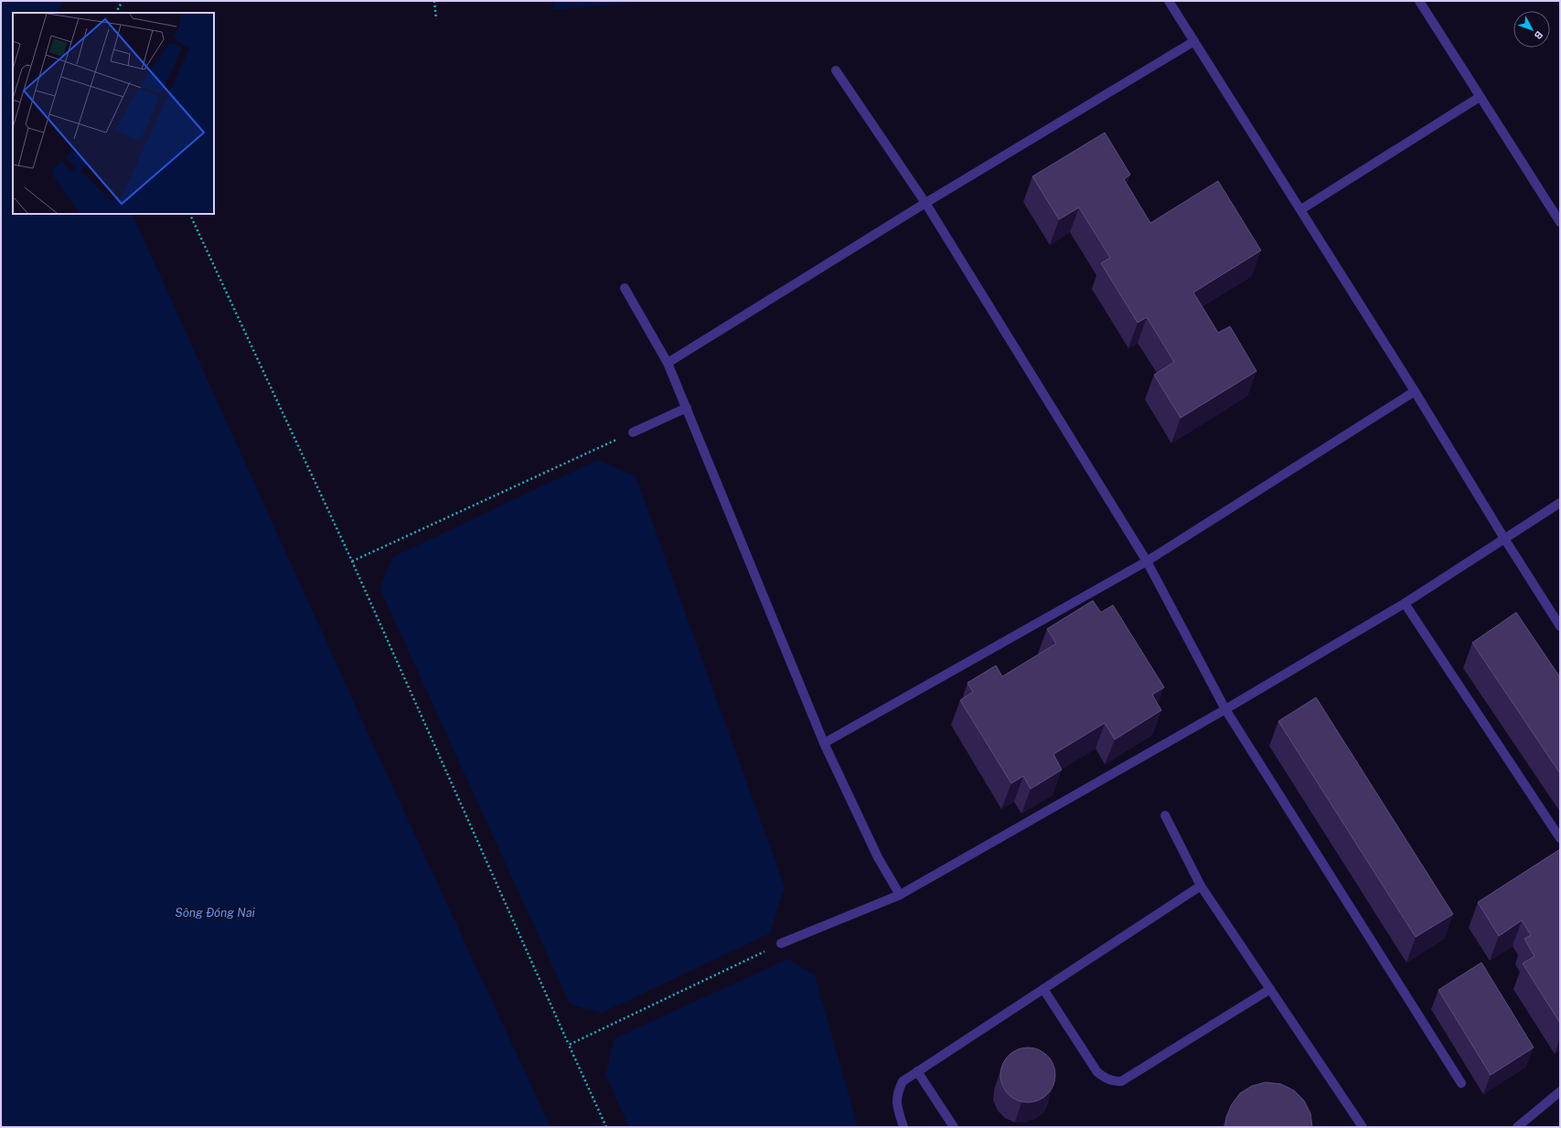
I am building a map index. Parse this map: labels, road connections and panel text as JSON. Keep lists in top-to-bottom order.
{
  "water": ["Sông Đồng Nai"],
  "north": "bottom right"
}
